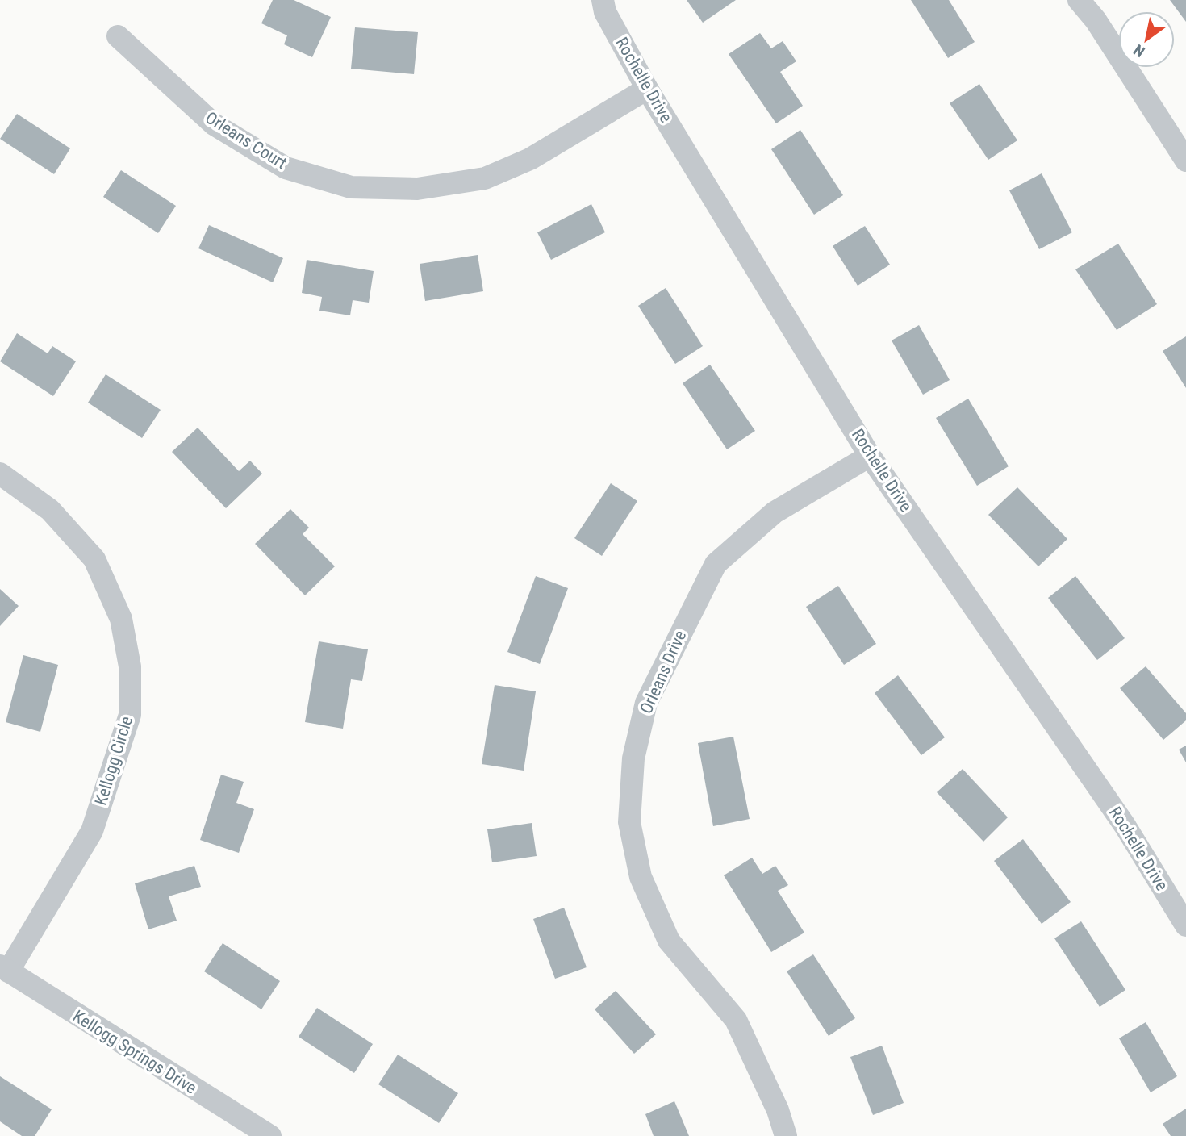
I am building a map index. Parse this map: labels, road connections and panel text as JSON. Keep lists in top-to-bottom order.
{
  "streets": {
    "street": [
      "Rochelle Drive",
      "Orleans Court",
      "Orleans Drive",
      "Kellogg Circle",
      "Kellogg Springs Drive"
    ]
  },
  "crossings": [
    ["Rochelle Drive", "Orleans Court"],
    ["Rochelle Drive", "Orleans Drive"],
    ["Kellogg Circle", "Kellogg Springs Drive"]
  ],
  "north": "bottom left"
}
